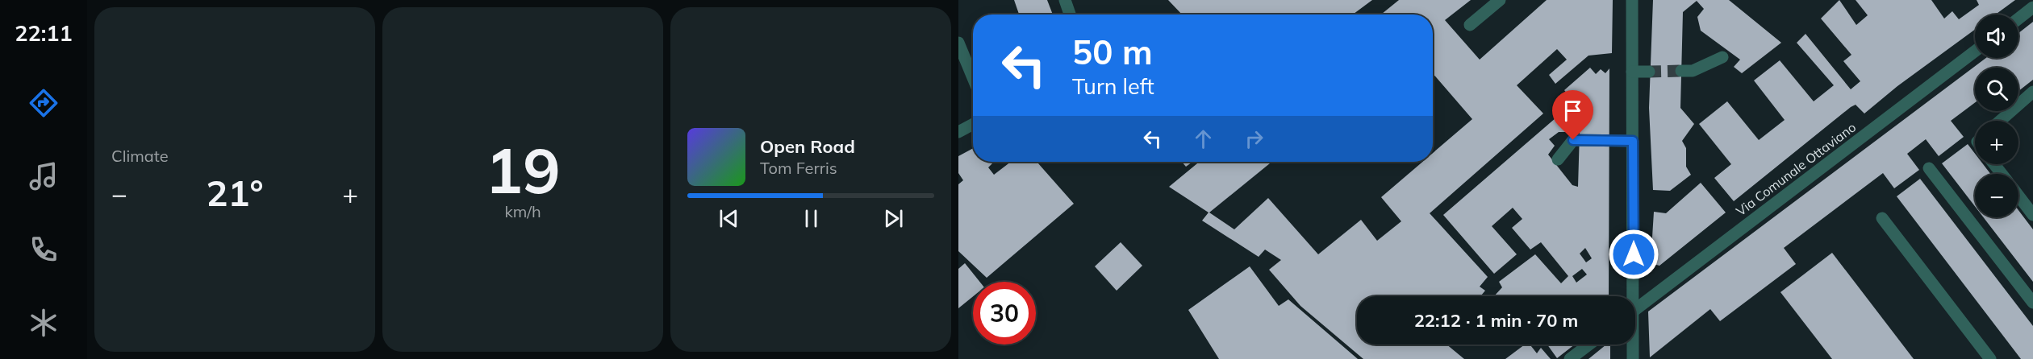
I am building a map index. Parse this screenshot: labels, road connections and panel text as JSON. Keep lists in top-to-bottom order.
{
  "streets": {
    "street": ["Via Comunale Ottaviano"]
  },
  "page": {
    "tabs": "22:11",
    "tile": [
      "Climate",
      ["19", "km/h"]
    ],
    "map_buttons": ["+", "−"],
    "turn": ["50 m", "Turn left"],
    "song": ["Open Road", "Tom Ferris"],
    "heat": ["−", "21°", "+"],
    "limit": "30",
    "trip": "22:12 · 1 min · 70 m"
  }
}
